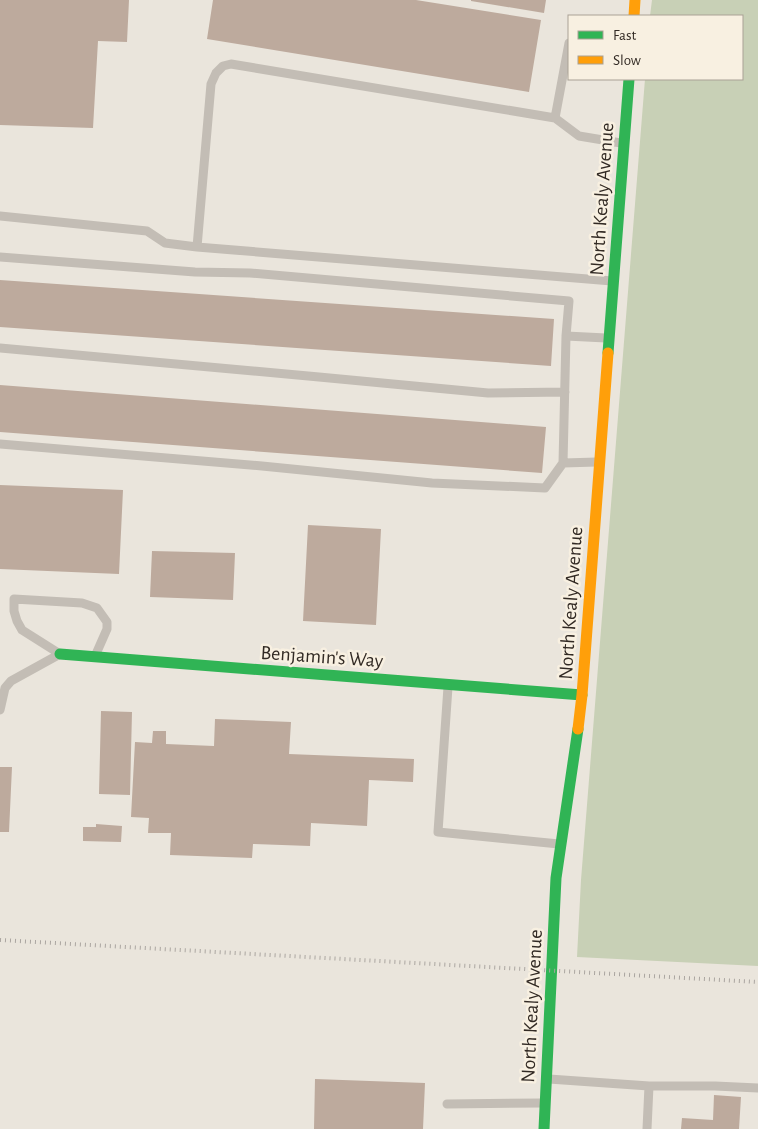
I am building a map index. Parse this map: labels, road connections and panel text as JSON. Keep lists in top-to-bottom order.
{
  "streets": {
    "street": ["North Kealy Avenue", "Benjamin's Way"]
  },
  "crossings": [
    ["North Kealy Avenue", "Benjamin's Way"]
  ],
  "legend": ["Fast", "Slow"]
}
